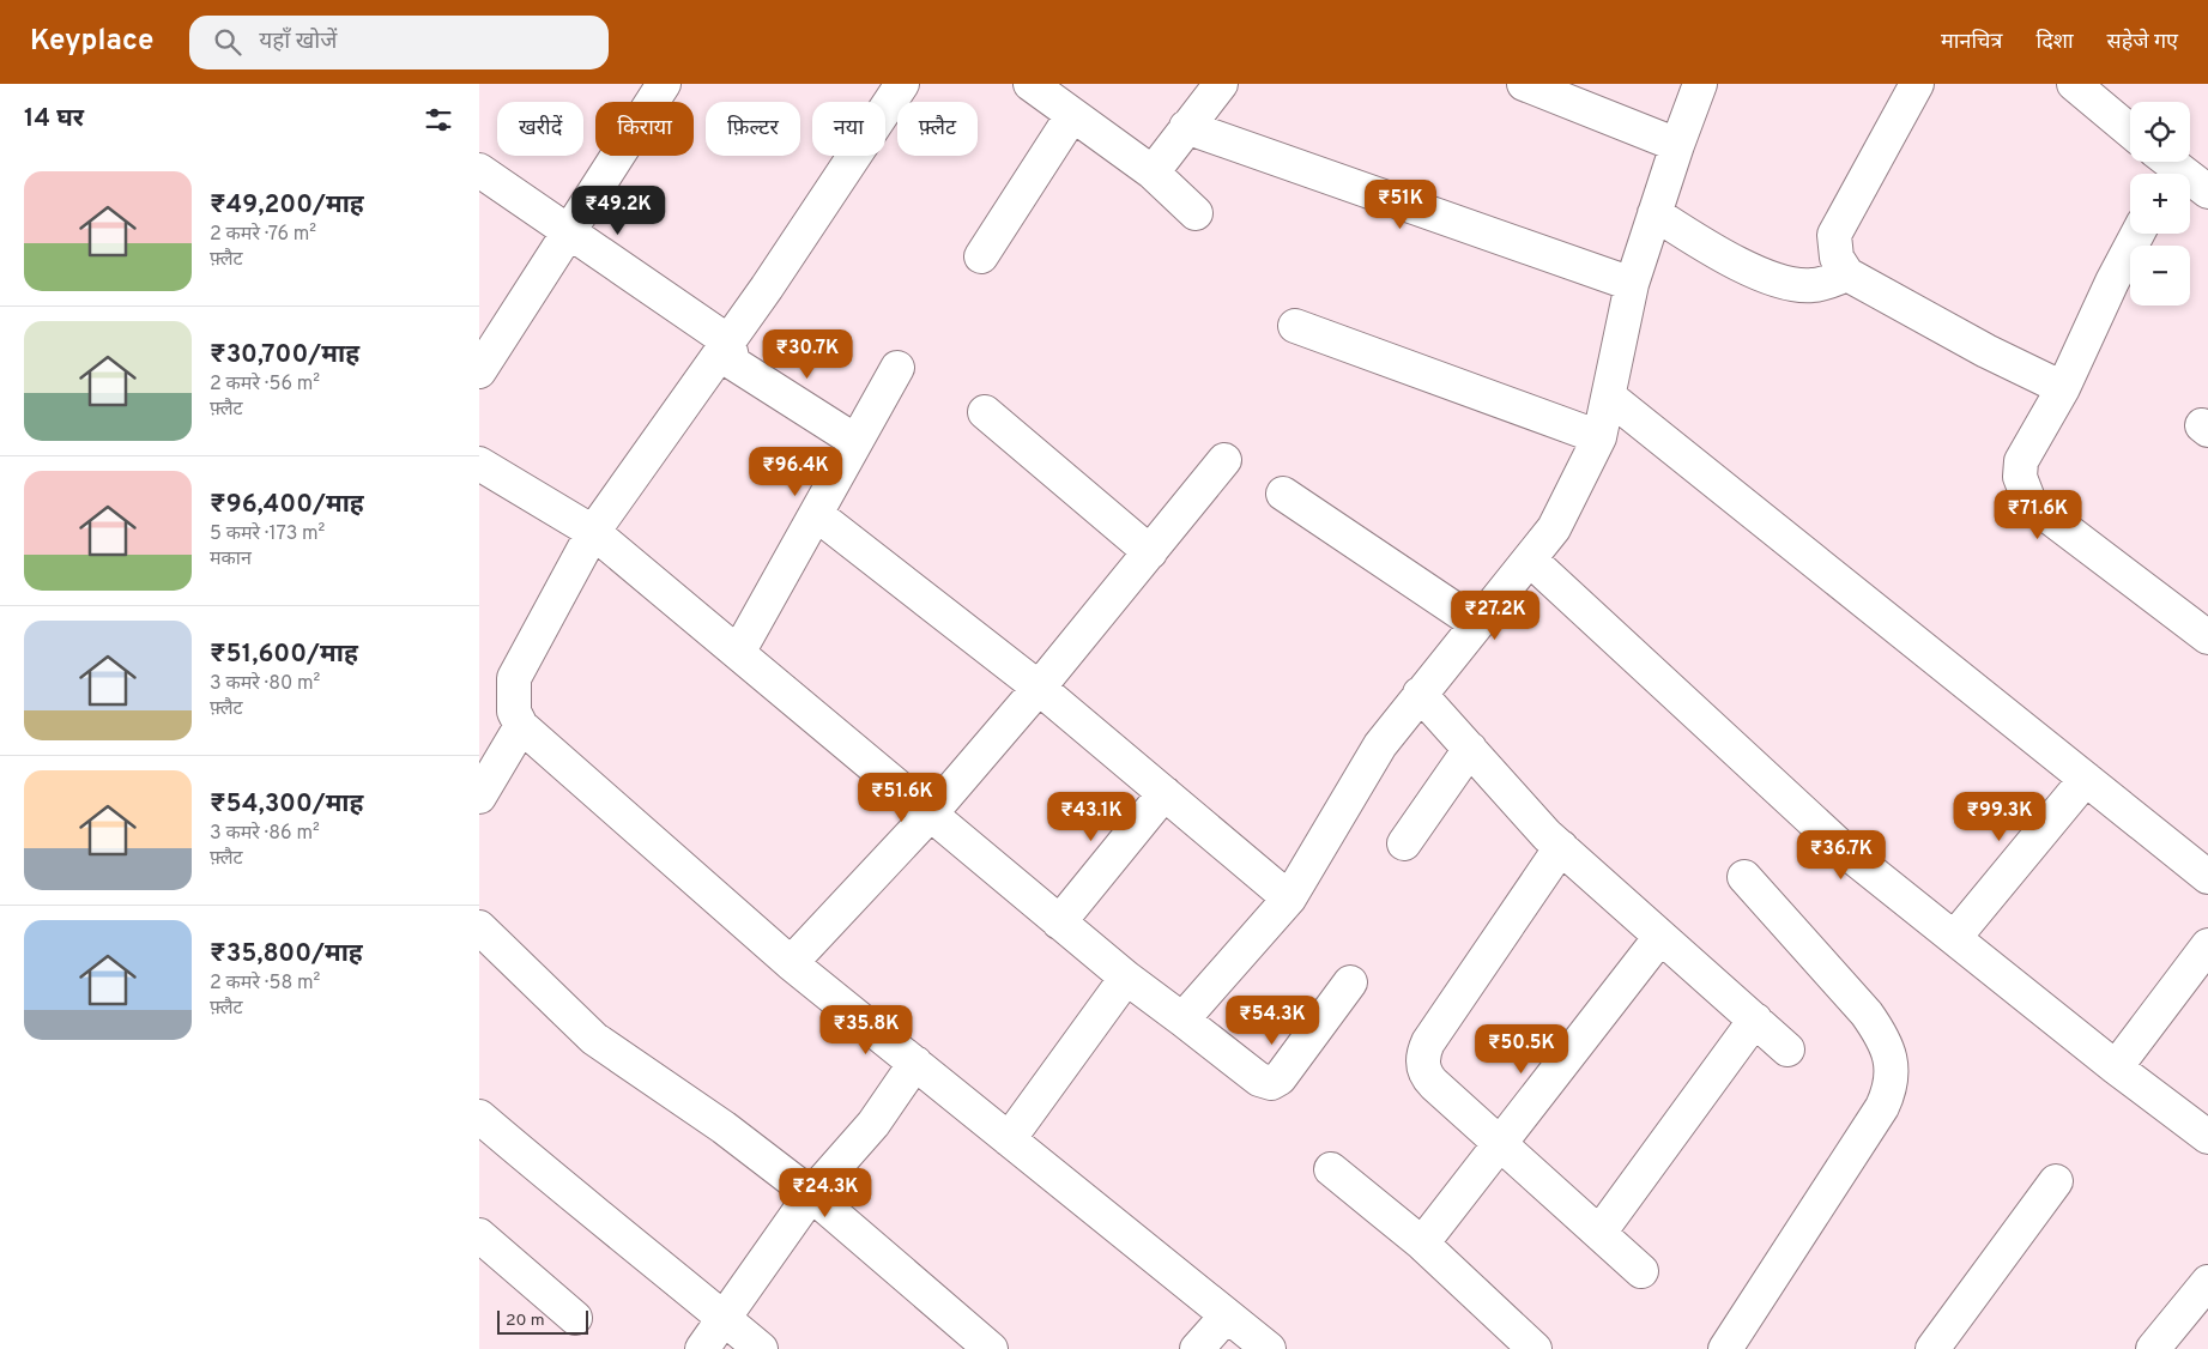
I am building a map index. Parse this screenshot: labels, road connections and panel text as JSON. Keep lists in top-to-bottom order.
{
  "scale_bar": "20 m",
  "page": {
    "header": "Keyplace",
    "search": "यहाँ खोजें",
    "nav": ["मानचित्र", "दिशा", "सहेजे गए"],
    "heading": "14 घर",
    "map_buttons": ["+", "−"],
    "chip": [
      "खरीदें",
      "किराया",
      "फ़िल्टर",
      "नया",
      "फ़्लैट"
    ],
    "list": [
      {
        "name": "₹49,200/माह",
        "note": "2 कमरे · 76 m² · फ़्लैट"
      },
      {
        "name": "₹30,700/माह",
        "note": "2 कमरे · 56 m² · फ़्लैट"
      },
      {
        "name": "₹96,400/माह",
        "note": "5 कमरे · 173 m² · मकान"
      },
      {
        "name": "₹51,600/माह",
        "note": "3 कमरे · 80 m² · फ़्लैट"
      },
      {
        "name": "₹54,300/माह",
        "note": "3 कमरे · 86 m² · फ़्लैट"
      },
      {
        "name": "₹35,800/माह",
        "note": "2 कमरे · 58 m² · फ़्लैट"
      }
    ],
    "price": [
      "₹51K",
      "₹49.2K",
      "₹30.7K",
      "₹96.4K",
      "₹71.6K",
      "₹27.2K",
      "₹51.6K",
      "₹43.1K",
      "₹99.3K",
      "₹36.7K",
      "₹54.3K",
      "₹35.8K",
      "₹50.5K",
      "₹24.3K"
    ],
    "scale": "20 m"
  }
}
